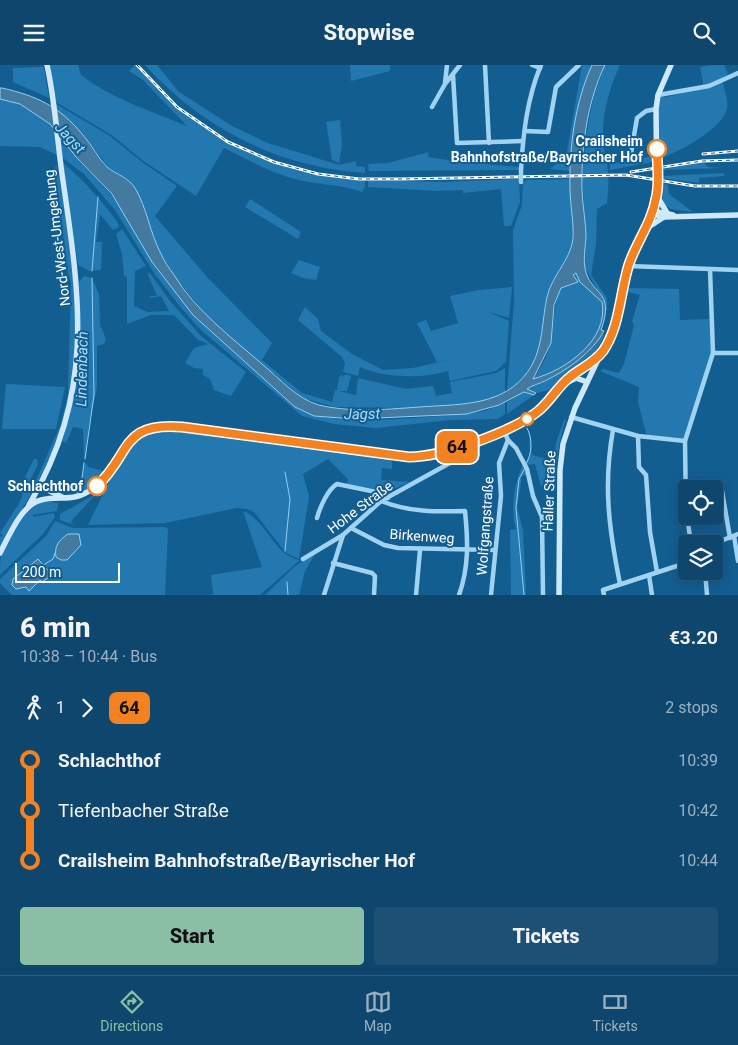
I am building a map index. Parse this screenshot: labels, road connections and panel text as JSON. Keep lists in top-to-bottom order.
{
  "streets": {
    "main road": ["Nord-West-Umgehung", "Haller Straße"],
    "street": ["Hohe Straße", "Wolfgangstraße", "Birkenweg"]
  },
  "crossings": [
    ["Hohe Straße", "Birkenweg"],
    ["Wolfgangstraße", "Birkenweg"]
  ],
  "water": ["Jagst", "Lindenbach"],
  "places": ["Crailsheim Bahnhofstraße/Bayrischer Hof", "Schlachthof"],
  "lines": ["bus line 64"],
  "scale_bar": "200 m",
  "page": {
    "header": "Stopwise",
    "on_map": "64",
    "scale": "200 m",
    "heading": ["6 min", "10:38 – 10:44 · Bus", "€3.20"],
    "legs": ["1", "64", "2 stops"],
    "list": [
      {
        "name": "Schlachthof",
        "value": "10:39"
      },
      {
        "name": "Tiefenbacher Straße",
        "value": "10:42"
      },
      {
        "name": "Crailsheim Bahnhofstraße/Bayrischer Hof",
        "value": "10:44"
      }
    ],
    "buttons": ["Start", "Tickets"],
    "tabs": ["Directions", "Map", "Tickets"]
  }
}
